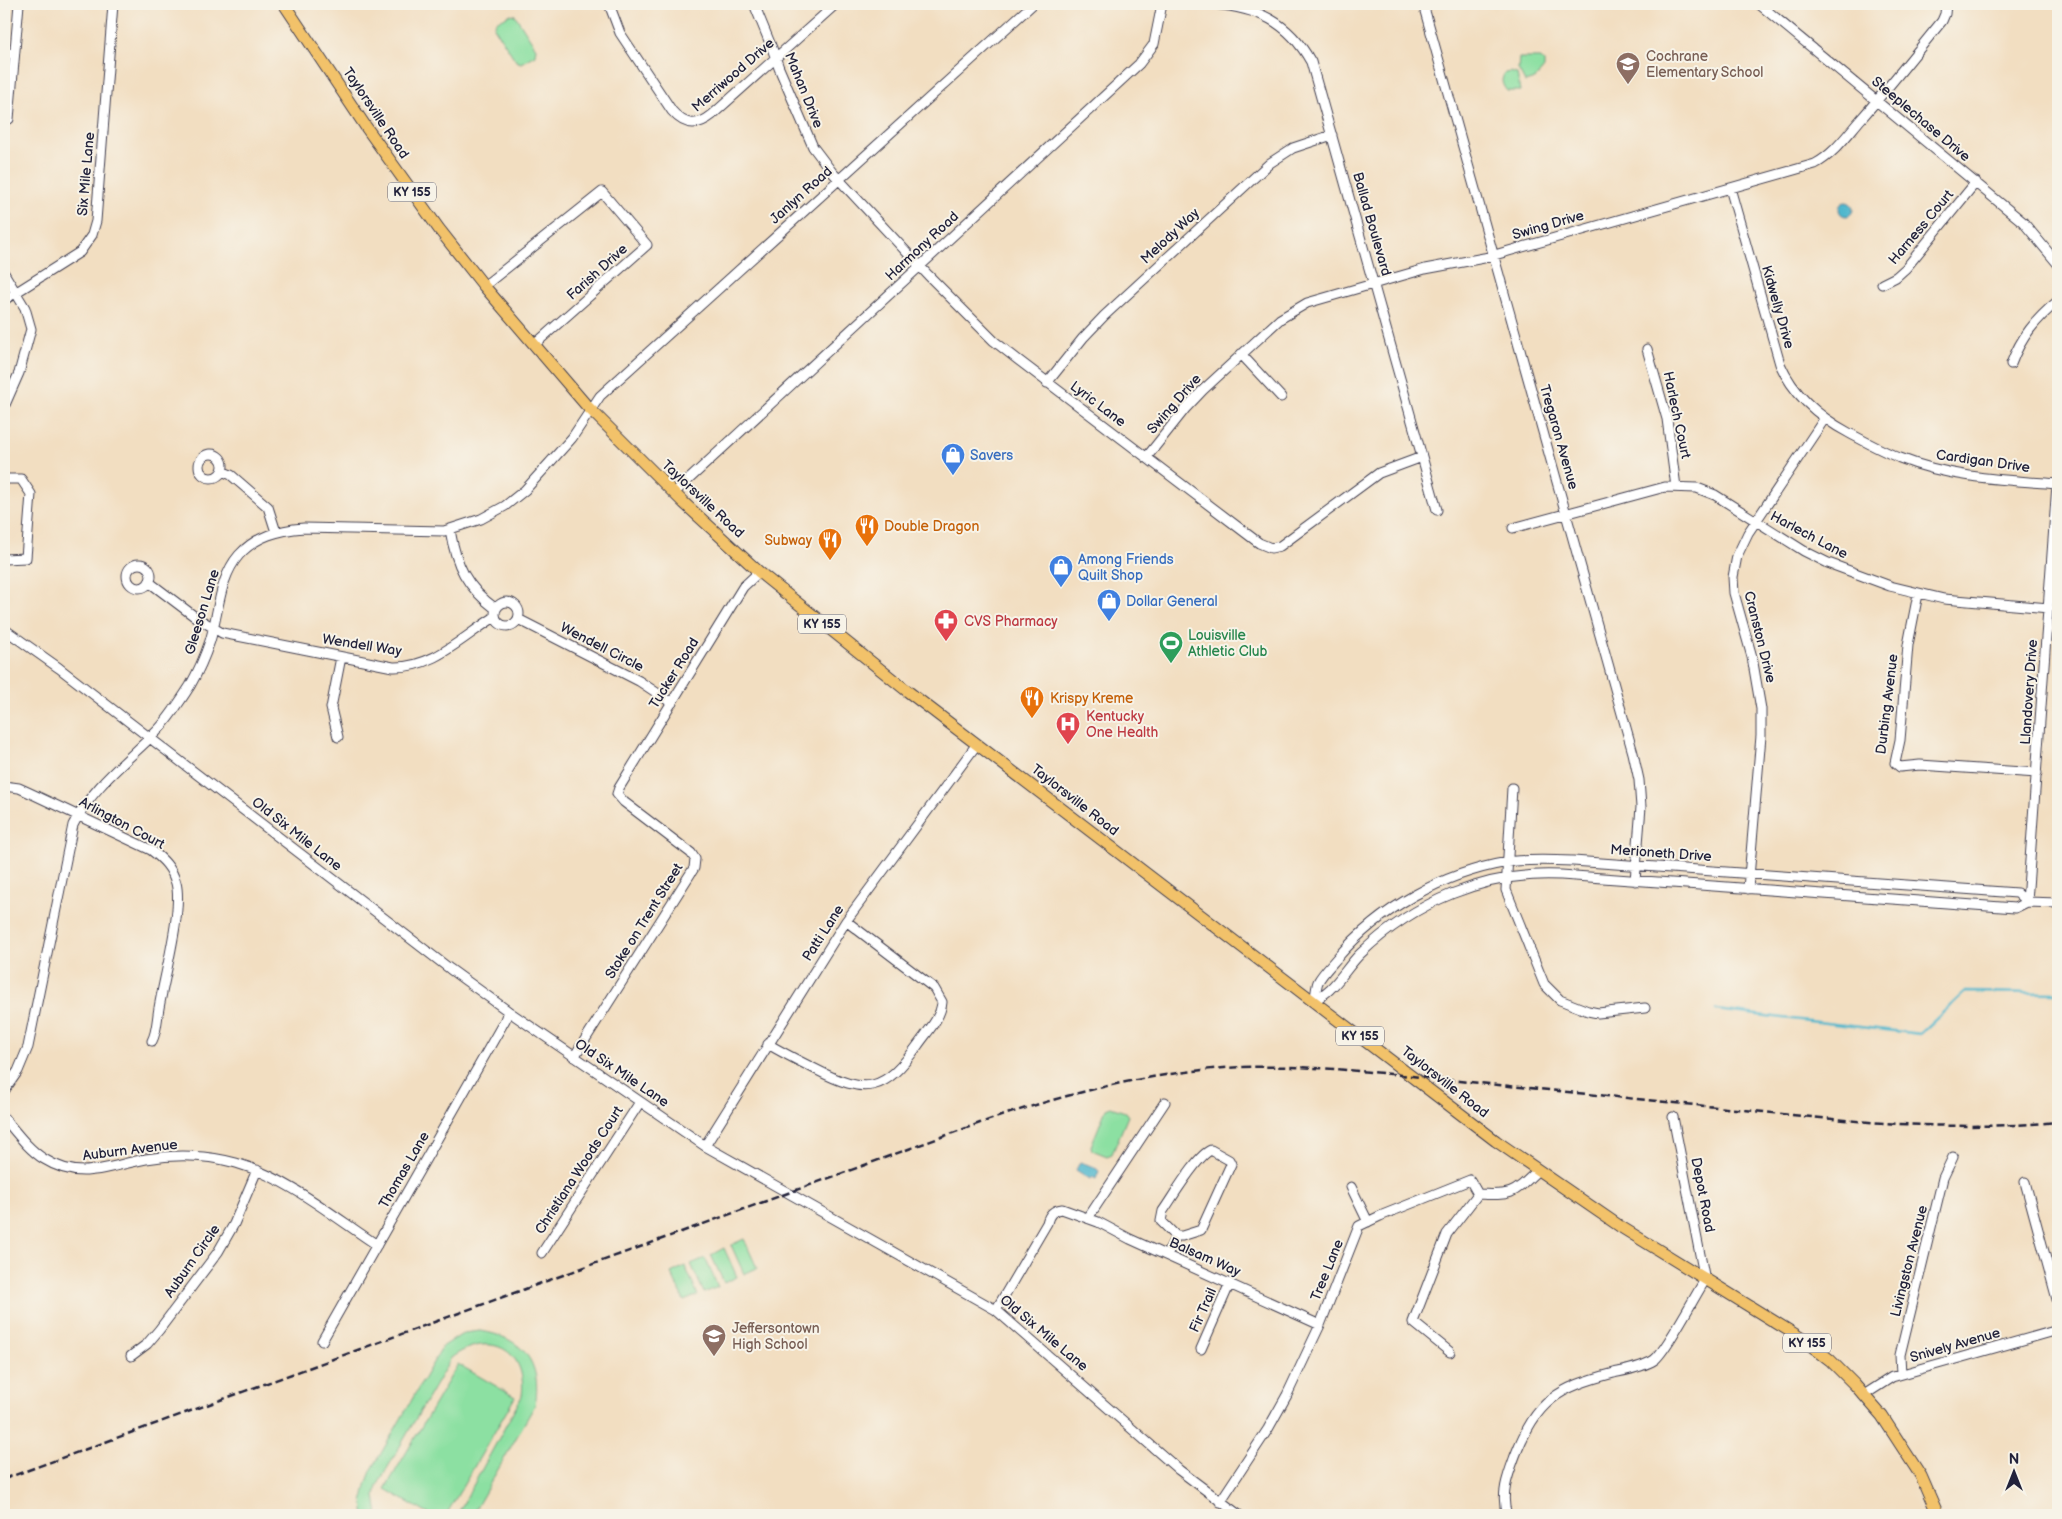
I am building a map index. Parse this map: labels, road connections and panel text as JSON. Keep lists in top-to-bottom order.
{
  "streets": {
    "main road": ["Taylorsville Road", "KY 155"],
    "street": [
      "Merriwood Drive",
      "Mahan Drive",
      "Steeplechase Drive",
      "Six Mile Lane",
      "Janlyn Road",
      "Ballad Boulevard",
      "Swing Drive",
      "Harness Court",
      "Melody Way",
      "Harmony Road",
      "Farish Drive",
      "Kidwelly Drive",
      "Lyric Lane",
      "Harlech Court",
      "Tregaron Avenue",
      "Cardigan Drive",
      "Harlech Lane",
      "Gleeson Lane",
      "Cranston Drive",
      "Wendell Way",
      "Wendell Circle",
      "Tucker Road",
      "Llandovery Drive",
      "Durbing Avenue",
      "Arlington Court",
      "Old Six Mile Lane",
      "Merioneth Drive",
      "Stoke on Trent Street",
      "Patti Lane",
      "Auburn Avenue",
      "Thomas Lane",
      "Christiana Woods Court",
      "Depot Road",
      "Balsam Way",
      "Auburn Circle",
      "Livingston Avenue",
      "Tree Lane",
      "Fir Trail",
      "Snively Avenue"
    ]
  },
  "crossings": [
    ["Merriwood Drive", "Mahan Drive"],
    ["Mahan Drive", "Janlyn Road"],
    ["Mahan Drive", "Lyric Lane"],
    ["Taylorsville Road", "Janlyn Road"],
    ["Taylorsville Road", "Harmony Road"],
    ["Taylorsville Road", "Farish Drive"],
    ["Taylorsville Road", "Gleeson Lane"],
    ["Taylorsville Road", "Tucker Road"],
    ["Taylorsville Road", "Merioneth Drive"],
    ["Taylorsville Road", "Patti Lane"],
    ["Taylorsville Road", "Depot Road"],
    ["Taylorsville Road", "Snively Avenue"],
    ["Steeplechase Drive", "Swing Drive"],
    ["Steeplechase Drive", "Harness Court"],
    ["Janlyn Road", "Lyric Lane"],
    ["Janlyn Road", "Gleeson Lane"],
    ["Ballad Boulevard", "Swing Drive"],
    ["Ballad Boulevard", "Melody Way"],
    ["Ballad Boulevard", "Lyric Lane"],
    ["Swing Drive", "Kidwelly Drive"],
    ["Swing Drive", "Lyric Lane"],
    ["Swing Drive", "Tregaron Avenue"],
    ["Melody Way", "Lyric Lane"],
    ["Harmony Road", "Lyric Lane"],
    ["Kidwelly Drive", "Cardigan Drive"],
    ["Kidwelly Drive", "Cranston Drive"],
    ["Harlech Court", "Harlech Lane"],
    ["Tregaron Avenue", "Harlech Lane"],
    ["Tregaron Avenue", "Merioneth Drive"],
    ["Cardigan Drive", "Cranston Drive"],
    ["Cardigan Drive", "Llandovery Drive"],
    ["Harlech Lane", "Cranston Drive"],
    ["Harlech Lane", "Llandovery Drive"],
    ["Harlech Lane", "Durbing Avenue"],
    ["Gleeson Lane", "Wendell Way"],
    ["Gleeson Lane", "Arlington Court"],
    ["Gleeson Lane", "Old Six Mile Lane"],
    ["Cranston Drive", "Merioneth Drive"],
    ["Wendell Way", "Wendell Circle"],
    ["Wendell Circle", "Tucker Road"],
    ["Tucker Road", "Stoke on Trent Street"],
    ["Llandovery Drive", "Durbing Avenue"],
    ["Llandovery Drive", "Merioneth Drive"],
    ["Old Six Mile Lane", "Stoke on Trent Street"],
    ["Old Six Mile Lane", "Patti Lane"],
    ["Old Six Mile Lane", "Thomas Lane"],
    ["Old Six Mile Lane", "Christiana Woods Court"],
    ["Old Six Mile Lane", "Balsam Way"],
    ["Old Six Mile Lane", "Tree Lane"],
    ["Auburn Avenue", "Thomas Lane"],
    ["Auburn Avenue", "Auburn Circle"],
    ["Balsam Way", "Tree Lane"],
    ["Balsam Way", "Fir Trail"],
    ["Livingston Avenue", "Snively Avenue"]
  ],
  "places": {
    "school or university": ["Cochrane Elementary School", "Jeffersontown High School"],
    "shop": ["Savers", "Among Friends Quilt Shop", "Dollar General"],
    "restaurant": ["Double Dragon", "Subway", "Krispy Kreme"],
    "pharmacy": ["CVS Pharmacy"],
    "sports": ["Louisville Athletic Club"],
    "hospital": ["Kentucky One Health"]
  },
  "north": "top"
}
